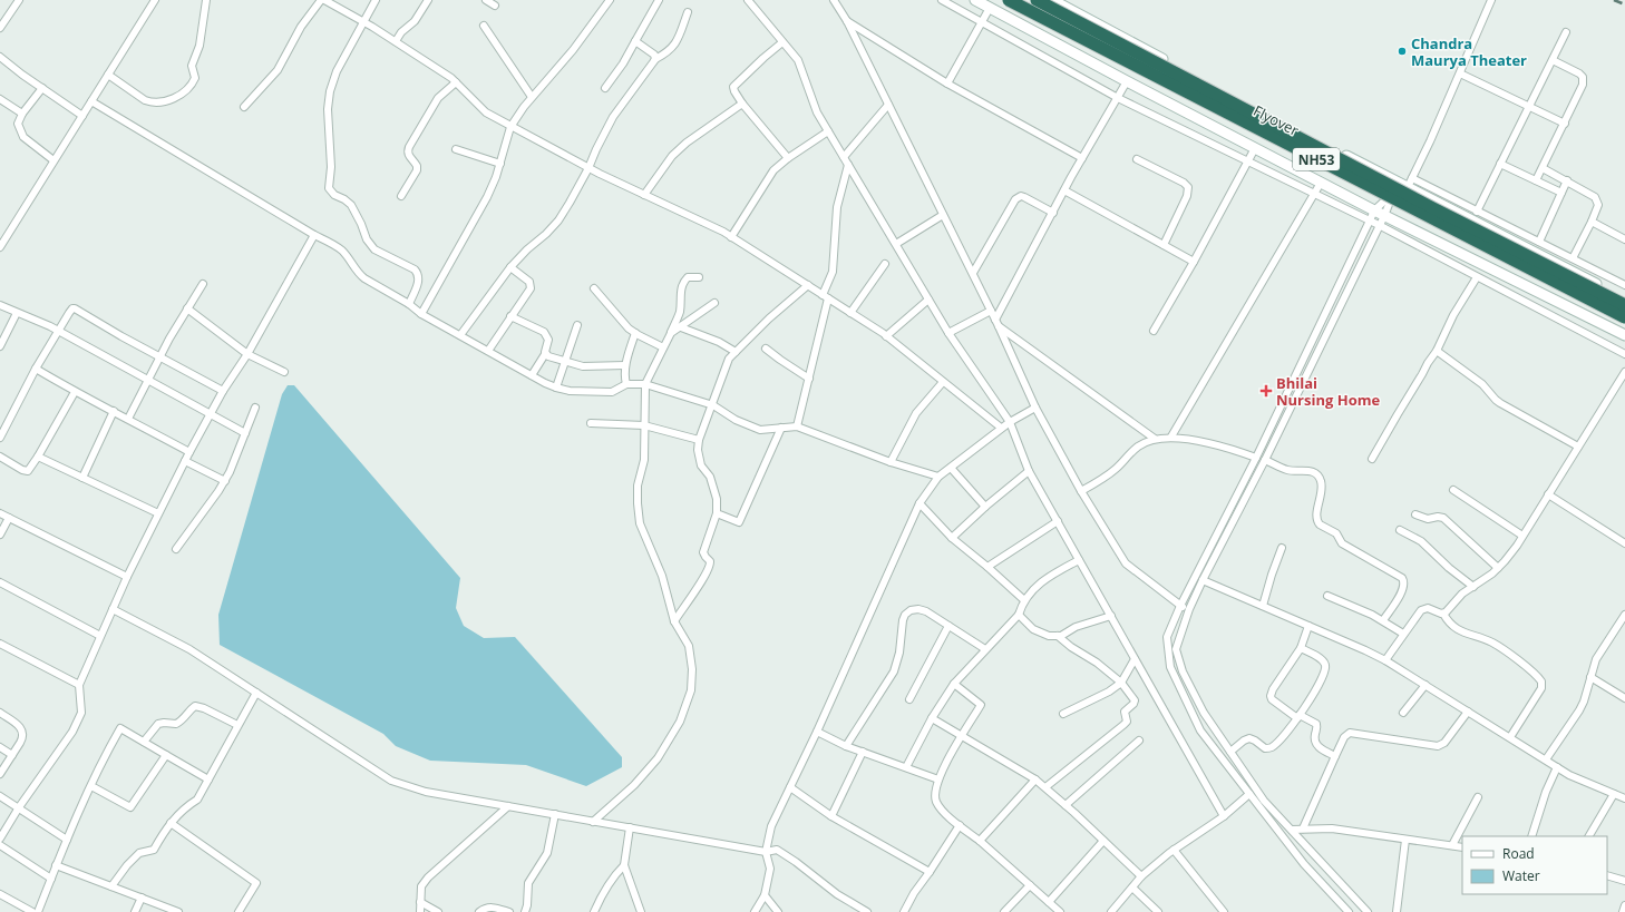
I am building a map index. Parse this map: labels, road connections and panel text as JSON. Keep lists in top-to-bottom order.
{
  "streets": {
    "highway": ["Flyover", "NH53"]
  },
  "places": {
    "other": ["Chandra Maurya Theater"],
    "health": ["Bhilai Nursing Home"]
  },
  "legend": ["Road", "Water"]
}
